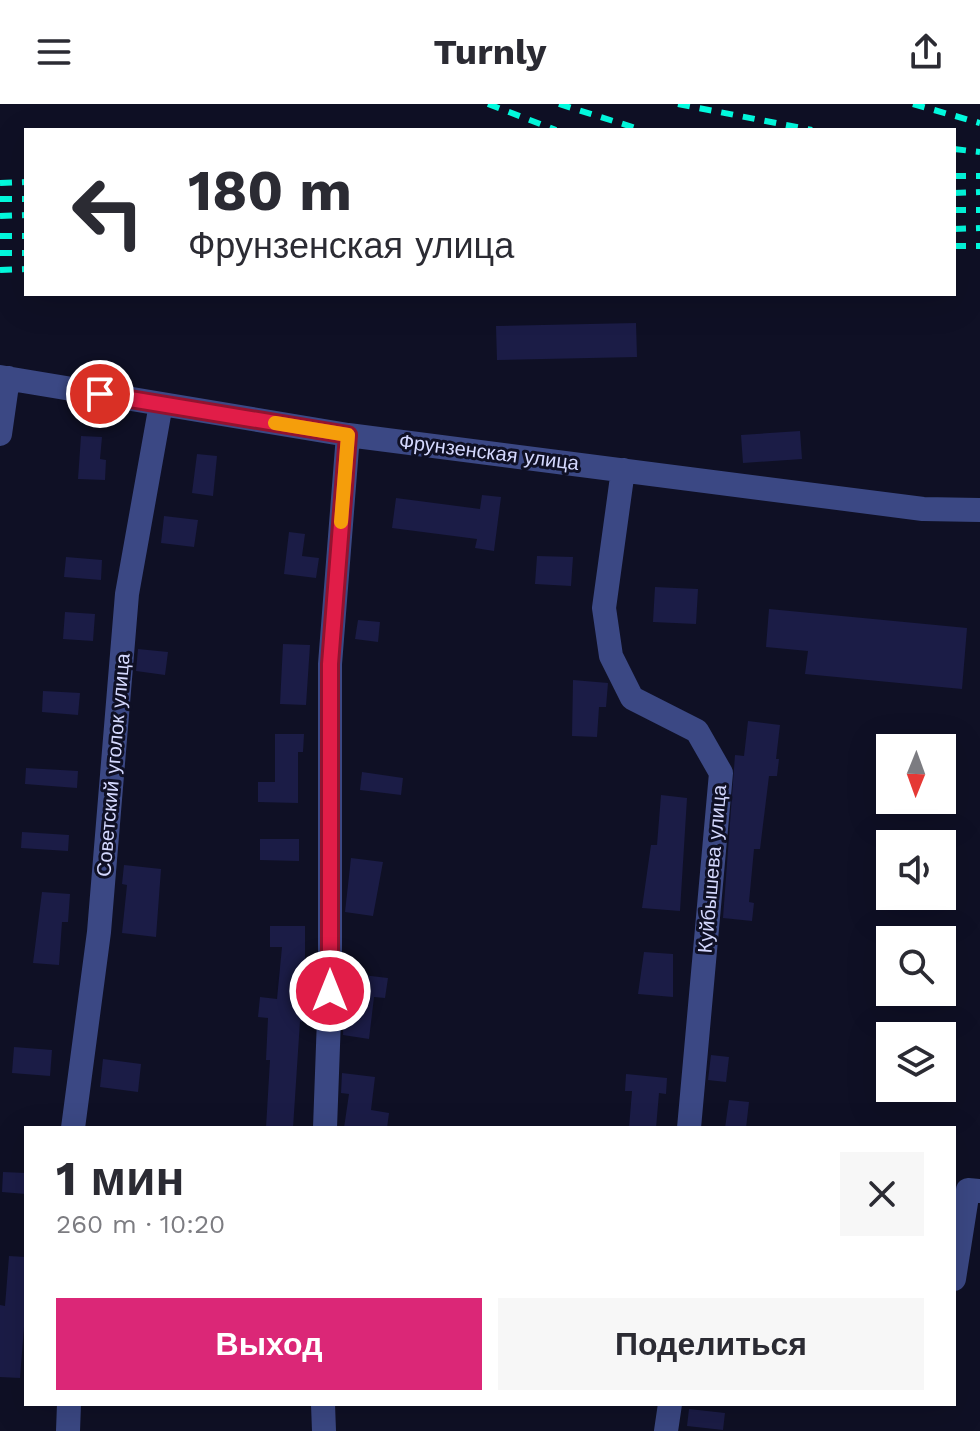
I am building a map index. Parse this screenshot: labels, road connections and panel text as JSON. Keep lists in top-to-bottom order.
{
  "streets": {
    "street": ["Фрунзенская улица", "Советский уголок улица", "Куйбышева улица"]
  },
  "crossings": [
    ["Фрунзенская улица", "Советский уголок улица"],
    ["Фрунзенская улица", "Куйбышева улица"]
  ],
  "north": "bottom",
  "page": {
    "header": "Turnly",
    "turn": ["180 m", "Фрунзенская улица"],
    "heading": ["1 мин", "260 m · 10:20"],
    "buttons": ["Выход", "Поделиться"]
  }
}
